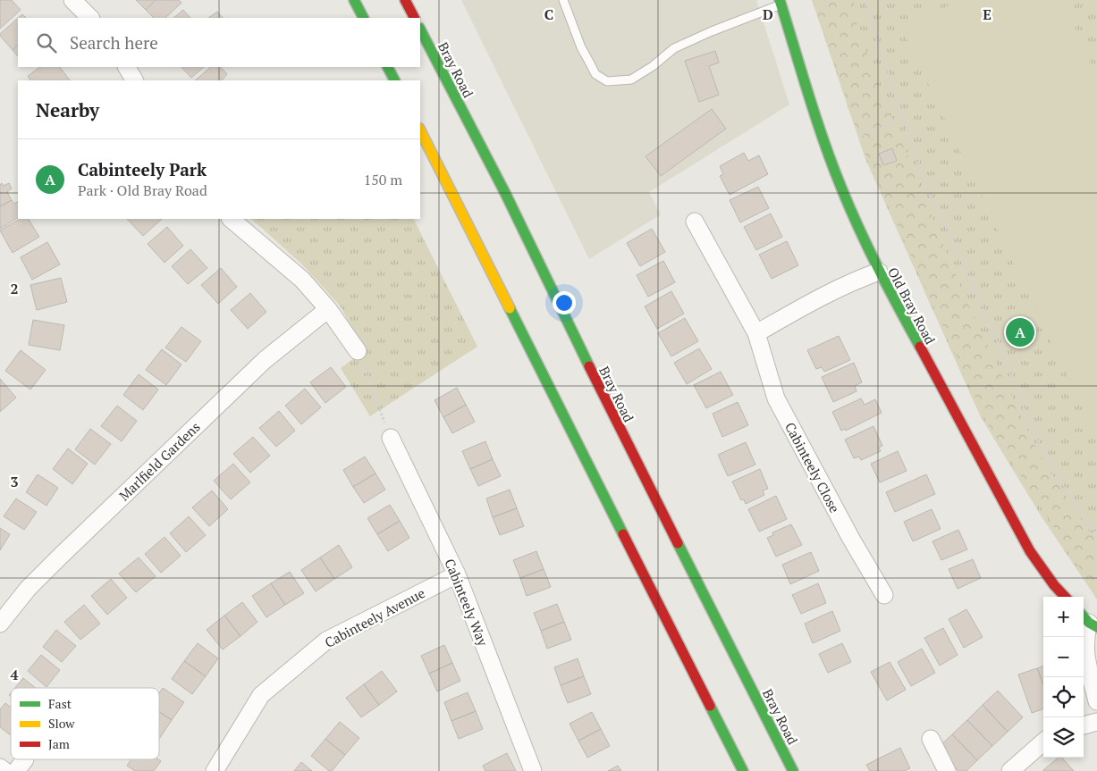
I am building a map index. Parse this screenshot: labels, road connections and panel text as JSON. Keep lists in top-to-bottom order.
{
  "streets": {
    "main road": ["Bray Road", "Old Bray Road"],
    "street": [
      "Marlfield Gardens",
      "Cabinteely Close",
      "Cabinteely Way",
      "Cabinteely Avenue"
    ]
  },
  "crossings": [
    ["Cabinteely Way", "Cabinteely Avenue"]
  ],
  "legend": ["Fast", "Slow", "Jam"],
  "page": {
    "search": "Search here",
    "heading": "Nearby",
    "list": [
      {
        "mark": "A",
        "name": "Cabinteely Park",
        "note": "Park · Old Bray Road",
        "value": "150 m"
      }
    ],
    "pins": "A",
    "map_buttons": ["+", "−"]
  },
  "grid": {
    "columns": ["C", "D", "E"],
    "rows": ["2", "3", "4"]
  }
}
